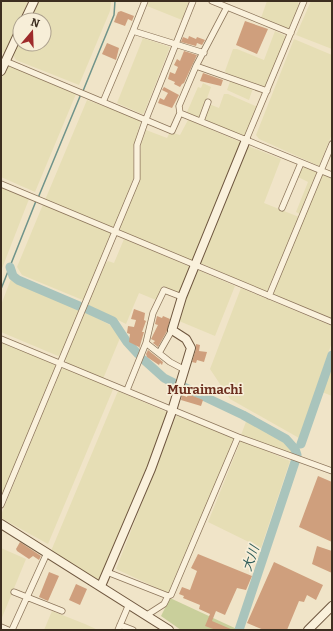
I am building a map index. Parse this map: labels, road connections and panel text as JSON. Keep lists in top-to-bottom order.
{
  "districts": ["Muraimachi"],
  "water": ["大川"],
  "north": "top"
}
